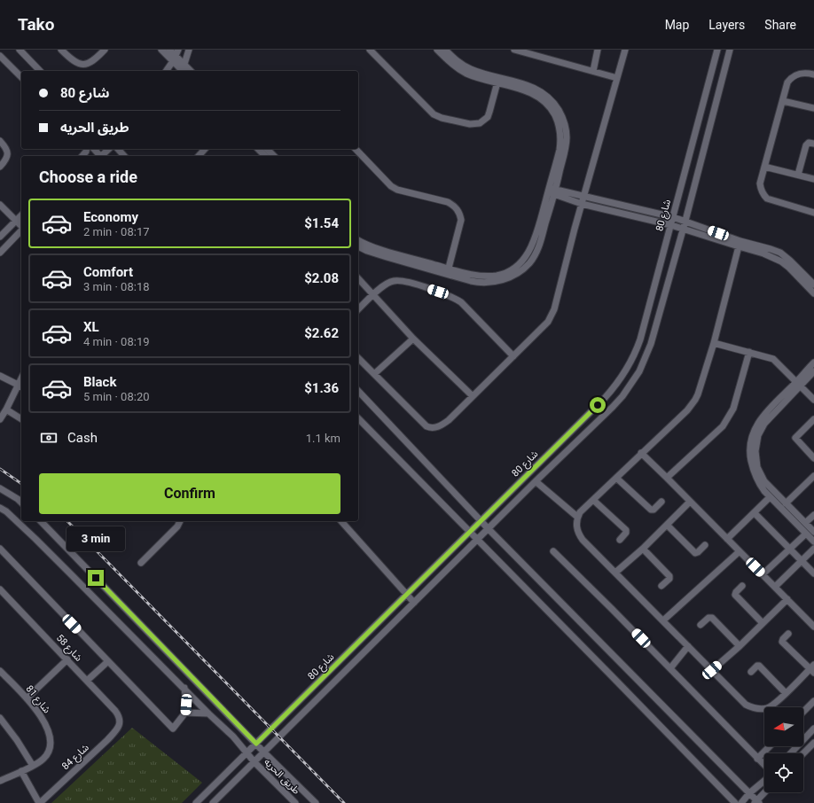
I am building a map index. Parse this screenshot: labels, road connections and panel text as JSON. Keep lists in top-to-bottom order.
{
  "streets": {
    "street": [
      "شارع 80",
      "شارع 58",
      "شارع 81",
      "شارع 84",
      "طريق الحريه"
    ]
  },
  "crossings": [
    ["شارع 80", "طريق الحريه"],
    ["شارع 58", "شارع 84"]
  ],
  "north": "left",
  "page": {
    "header": "Tako",
    "nav": ["Map", "Layers", "Share"],
    "banner": ["شارع 80", "طريق الحريه"],
    "heading": "Choose a ride",
    "list": [
      {
        "name": "Economy",
        "note": "2 min · 08:17",
        "value": "$1.54"
      },
      {
        "name": "Comfort",
        "note": "3 min · 08:18",
        "value": "$2.08"
      },
      {
        "name": "XL",
        "note": "4 min · 08:19",
        "value": "$2.62"
      },
      {
        "name": "Black",
        "note": "5 min · 08:20",
        "value": "$1.36"
      }
    ],
    "pay": ["Cash", "1.1 km"],
    "buttons": "Confirm",
    "bubble": "3 min"
  }
}
